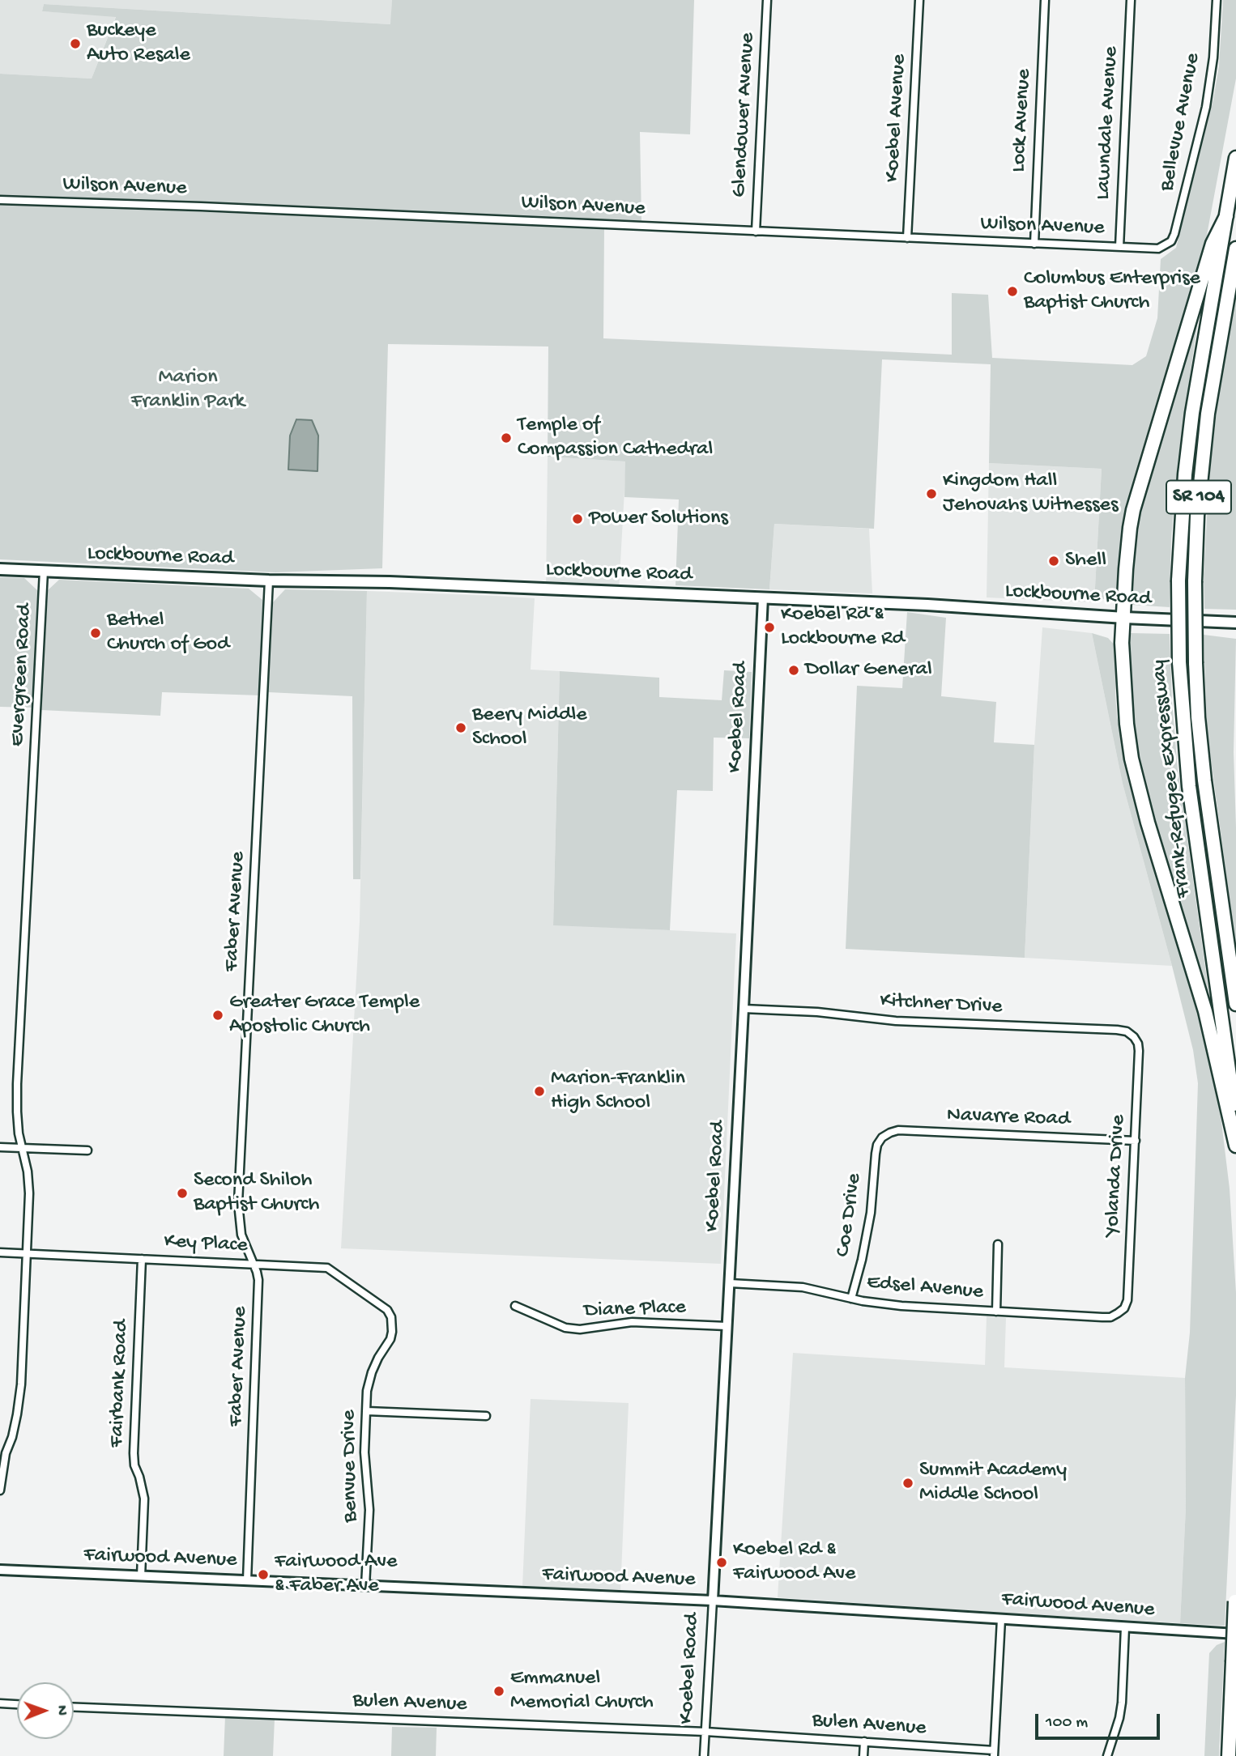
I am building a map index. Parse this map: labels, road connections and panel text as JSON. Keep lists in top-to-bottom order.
{
  "streets": {
    "highway": ["SR 104", "Frank-Refugee Expressway"],
    "main road": ["Lockbourne Road"],
    "street": [
      "Glendower Avenue",
      "Koebel Avenue",
      "Lock Avenue",
      "Bellevue Avenue",
      "Lawndale Avenue",
      "Wilson Avenue",
      "Evergreen Road",
      "Koebel Road",
      "Faber Avenue",
      "Kitchner Drive",
      "Navarre Road",
      "Yolanda Drive",
      "Coe Drive",
      "Key Place",
      "Edsel Avenue",
      "Diane Place",
      "Fairbank Road",
      "Benvue Drive",
      "Fairwood Avenue",
      "Bulen Avenue"
    ]
  },
  "crossings": [
    ["Glendower Avenue", "Wilson Avenue"],
    ["Koebel Avenue", "Wilson Avenue"],
    ["Lock Avenue", "Wilson Avenue"],
    ["Bellevue Avenue", "Wilson Avenue"],
    ["Lawndale Avenue", "Wilson Avenue"],
    ["Lockbourne Road", "Evergreen Road"],
    ["Lockbourne Road", "Koebel Road"],
    ["Lockbourne Road", "Faber Avenue"],
    ["Evergreen Road", "Key Place"],
    ["Koebel Road", "Kitchner Drive"],
    ["Koebel Road", "Edsel Avenue"],
    ["Koebel Road", "Diane Place"],
    ["Koebel Road", "Fairwood Avenue"],
    ["Koebel Road", "Bulen Avenue"],
    ["Faber Avenue", "Key Place"],
    ["Faber Avenue", "Fairwood Avenue"],
    ["Kitchner Drive", "Yolanda Drive"],
    ["Navarre Road", "Yolanda Drive"],
    ["Navarre Road", "Coe Drive"],
    ["Yolanda Drive", "Edsel Avenue"],
    ["Coe Drive", "Edsel Avenue"],
    ["Key Place", "Fairbank Road"],
    ["Key Place", "Benvue Drive"],
    ["Fairbank Road", "Fairwood Avenue"],
    ["Benvue Drive", "Fairwood Avenue"]
  ],
  "parks": ["Marion Franklin Park"],
  "places": [
    "Buckeye Auto Resale",
    "Columbus Enterprise Baptist Church",
    "Temple of Compassion Cathedral",
    "Kingdom Hall Jehovahs Witnesses",
    "Power Solutions",
    "Shell",
    "Koebel Rd & Lockbourne Rd",
    "Bethel Church of God",
    "Dollar General",
    "Beery Middle School",
    "Greater Grace Temple Apostolic Church",
    "Marion-Franklin High School",
    "Second Shiloh Baptist Church",
    "Summit Academy Middle School",
    "Koebel Rd & Fairwood Ave",
    "Fairwood Ave & Faber Ave",
    "Emmanuel Memorial Church"
  ],
  "scale_bar": "100 m",
  "north": "right"
}
